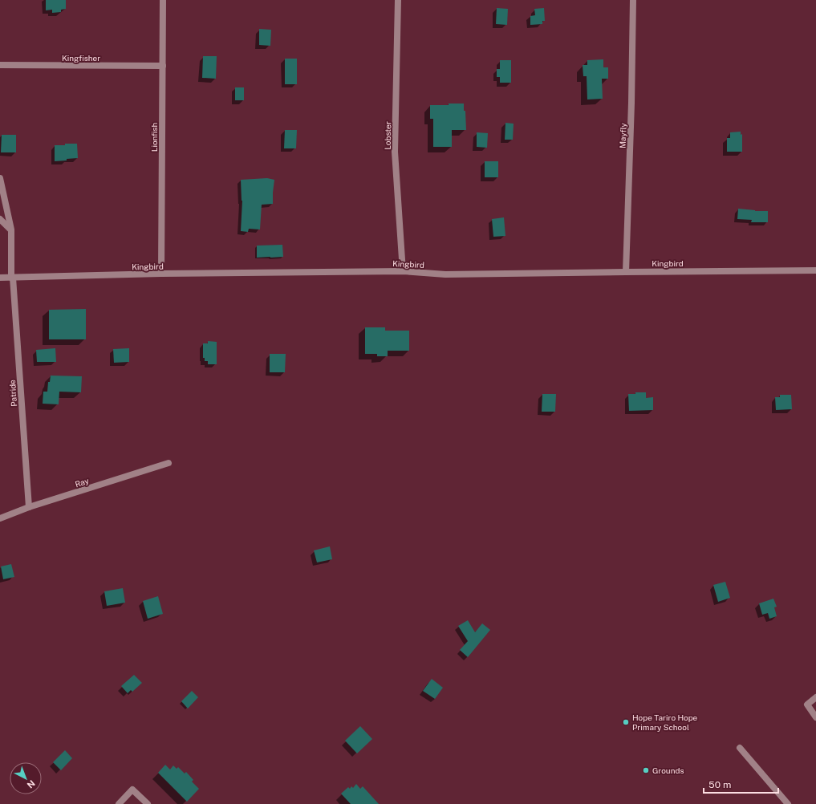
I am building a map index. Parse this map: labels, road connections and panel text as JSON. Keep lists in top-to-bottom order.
{
  "streets": {
    "street": [
      "Kingfisher",
      "Lobster",
      "Mayfly",
      "Lionfish",
      "Kingbird",
      "Patride",
      "Ray"
    ]
  },
  "crossings": [
    ["Kingfisher", "Lionfish"],
    ["Lobster", "Kingbird"],
    ["Mayfly", "Kingbird"],
    ["Lionfish", "Kingbird"],
    ["Kingbird", "Patride"],
    ["Patride", "Ray"]
  ],
  "places": ["Hope Tariro Hope Primary School", "Grounds"],
  "scale_bar": "50 m",
  "north": "bottom right"
}
